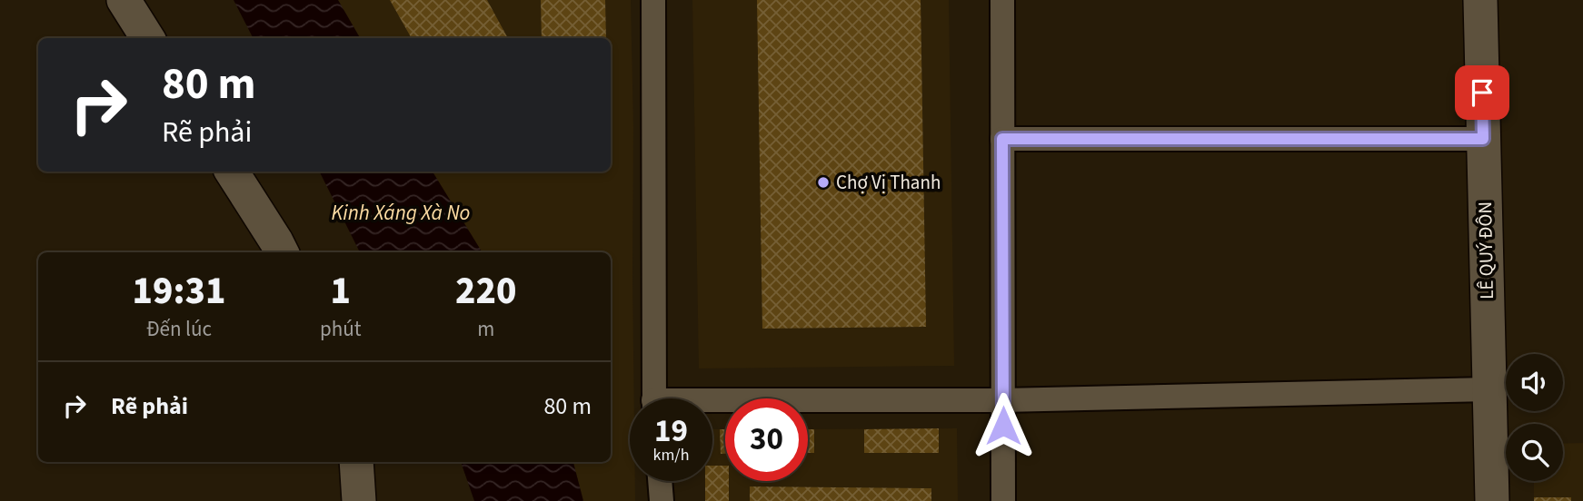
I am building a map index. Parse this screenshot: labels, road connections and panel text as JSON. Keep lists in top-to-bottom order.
{
  "streets": {
    "street": ["LÊ QUÝ ĐÔN"]
  },
  "water": ["Kinh Xáng Xà No"],
  "places": ["Chợ Vị Thanh"],
  "page": {
    "turn": ["80 m", "Rẽ phải"],
    "eta": [
      "19:31",
      "Đến lúc",
      "1",
      "phút",
      "220",
      "m"
    ],
    "list": [
      {
        "name": "Rẽ phải",
        "value": "80 m"
      }
    ],
    "speed": "19 km/h",
    "limit": "30"
  }
}
